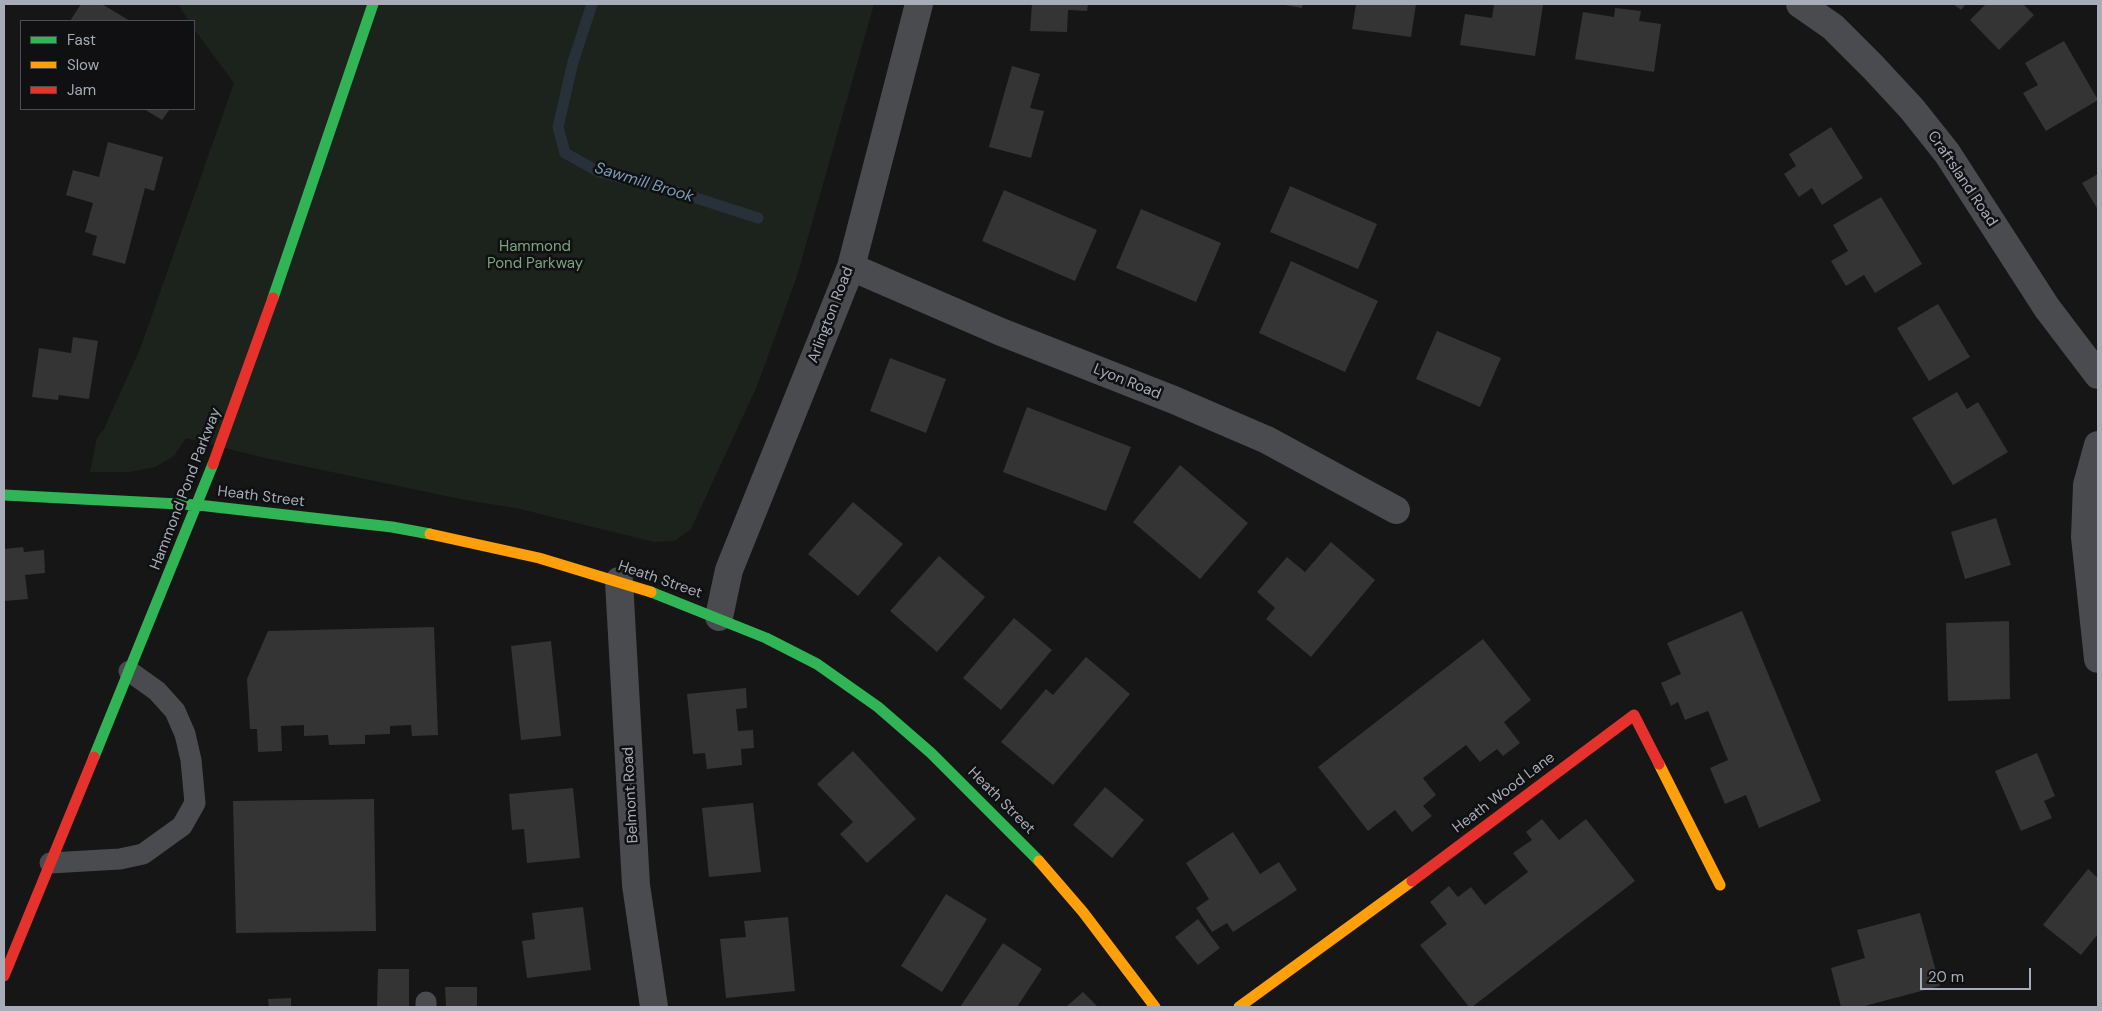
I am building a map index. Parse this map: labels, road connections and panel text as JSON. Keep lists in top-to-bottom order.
{
  "streets": {
    "street": [
      "Craftsland Road",
      "Arlington Road",
      "Lyon Road",
      "Hammond Pond Parkway",
      "Heath Street",
      "Heath Wood Lane",
      "Belmont Road"
    ]
  },
  "crossings": [
    ["Arlington Road", "Lyon Road"],
    ["Arlington Road", "Heath Street"],
    ["Hammond Pond Parkway", "Heath Street"],
    ["Heath Street", "Belmont Road"]
  ],
  "water": ["Sawmill Brook"],
  "parks": ["Hammond Pond Parkway"],
  "legend": ["Fast", "Slow", "Jam"],
  "scale_bar": "20 m"
}
